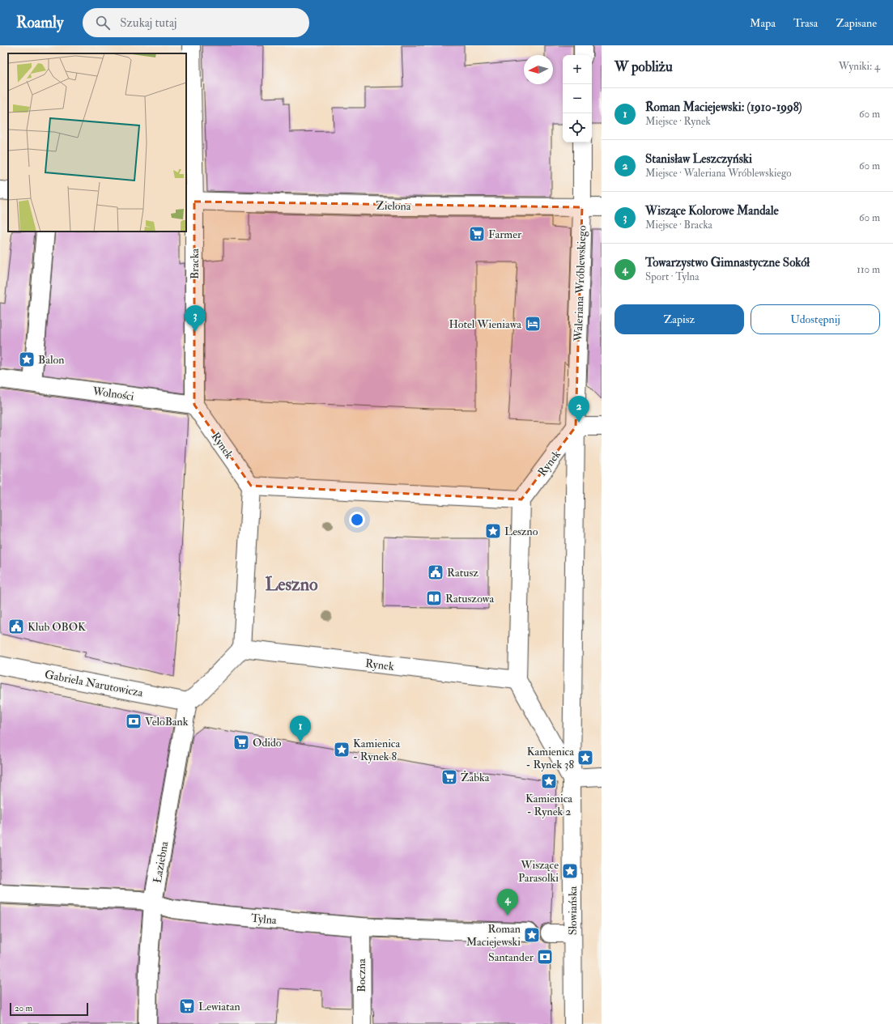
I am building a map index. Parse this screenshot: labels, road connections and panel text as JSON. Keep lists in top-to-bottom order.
{
  "streets": {
    "street": [
      "Zielona",
      "Bracka",
      "Waleriana Wróblewskiego",
      "Wolności",
      "Rynek",
      "Gabriela Narutowicza",
      "Łaziebna",
      "Słowiańska",
      "Tylna",
      "Boczna"
    ]
  },
  "crossings": [
    ["Zielona", "Bracka"],
    ["Zielona", "Waleriana Wróblewskiego"],
    ["Bracka", "Wolności"],
    ["Bracka", "Rynek"],
    ["Waleriana Wróblewskiego", "Rynek"],
    ["Waleriana Wróblewskiego", "Słowiańska"],
    ["Wolności", "Rynek"],
    ["Gabriela Narutowicza", "Łaziebna"],
    ["Łaziebna", "Tylna"],
    ["Tylna", "Boczna"]
  ],
  "districts": ["Leszno"],
  "places": {
    "supermarket": [
      "Farmer",
      "Odido",
      "Żabka",
      "Lewiatan"
    ],
    "hotel": ["Hotel Wieniawa"],
    "place": [
      "Balon",
      "Leszno",
      "Kamienica - Rynek 8",
      "Kamienica - Rynek 38",
      "Kamienica - Rynek 2",
      "Wiszące Parasolki",
      "Roman Maciejewski"
    ],
    "public building": ["Ratusz", "Klub OBOK"],
    "library": ["Ratuszowa"],
    "bank": ["VeloBank", "Santander"]
  },
  "scale_bar": "20 m",
  "north": "left",
  "page": {
    "header": "Roamly",
    "search": "Szukaj tutaj",
    "nav": ["Mapa", "Trasa", "Zapisane"],
    "heading": ["W pobliżu", "Wyniki: 4"],
    "map_buttons": ["+", "−"],
    "list": [
      {
        "mark": "1",
        "name": "Roman Maciejewski: (1910-1998)",
        "note": "Miejsce · Rynek",
        "value": "60 m"
      },
      {
        "mark": "2",
        "name": "Stanisław Leszczyński",
        "note": "Miejsce · Waleriana Wróblewskiego",
        "value": "60 m"
      },
      {
        "mark": "3",
        "name": "Wiszące Kolorowe Mandale",
        "note": "Miejsce · Bracka",
        "value": "60 m"
      },
      {
        "mark": "4",
        "name": "Towarzystwo Gimnastyczne Sokół",
        "note": "Sport · Tylna",
        "value": "110 m"
      }
    ],
    "buttons": ["Zapisz", "Udostępnij"],
    "pins": [
      "3",
      "2",
      "1",
      "4"
    ],
    "scale": "20 m"
  }
}
